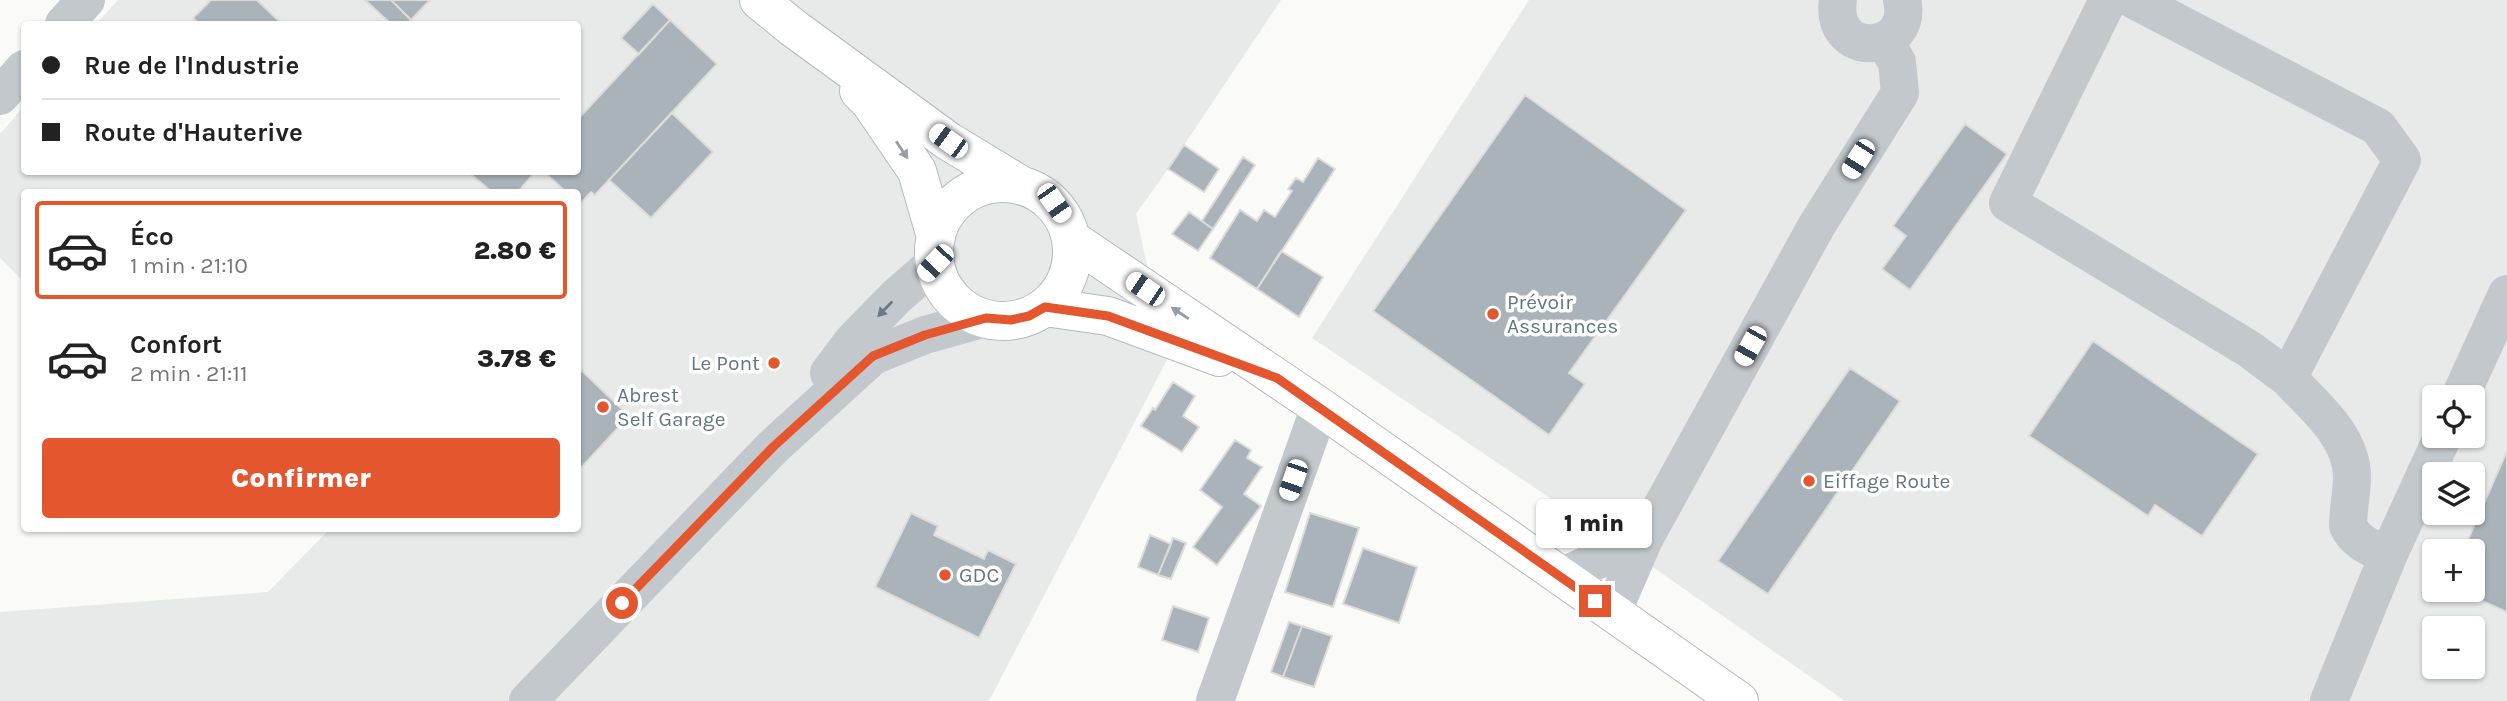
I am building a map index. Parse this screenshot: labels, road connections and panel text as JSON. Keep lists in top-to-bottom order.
{
  "places": [
    "Prévoir Assurances",
    "Le Pont",
    "Abrest Self Garage",
    "Eiffage Route",
    "GDC"
  ],
  "page": {
    "banner": ["Rue de l'Industrie", "Route d'Hauterive"],
    "list": [
      {
        "name": "Éco",
        "note": "1 min · 21:10",
        "value": "2.80 €"
      },
      {
        "name": "Confort",
        "note": "2 min · 21:11",
        "value": "3.78 €"
      }
    ],
    "map_buttons": ["+", "−"],
    "buttons": "Confirmer",
    "bubble": "1 min"
  }
}
